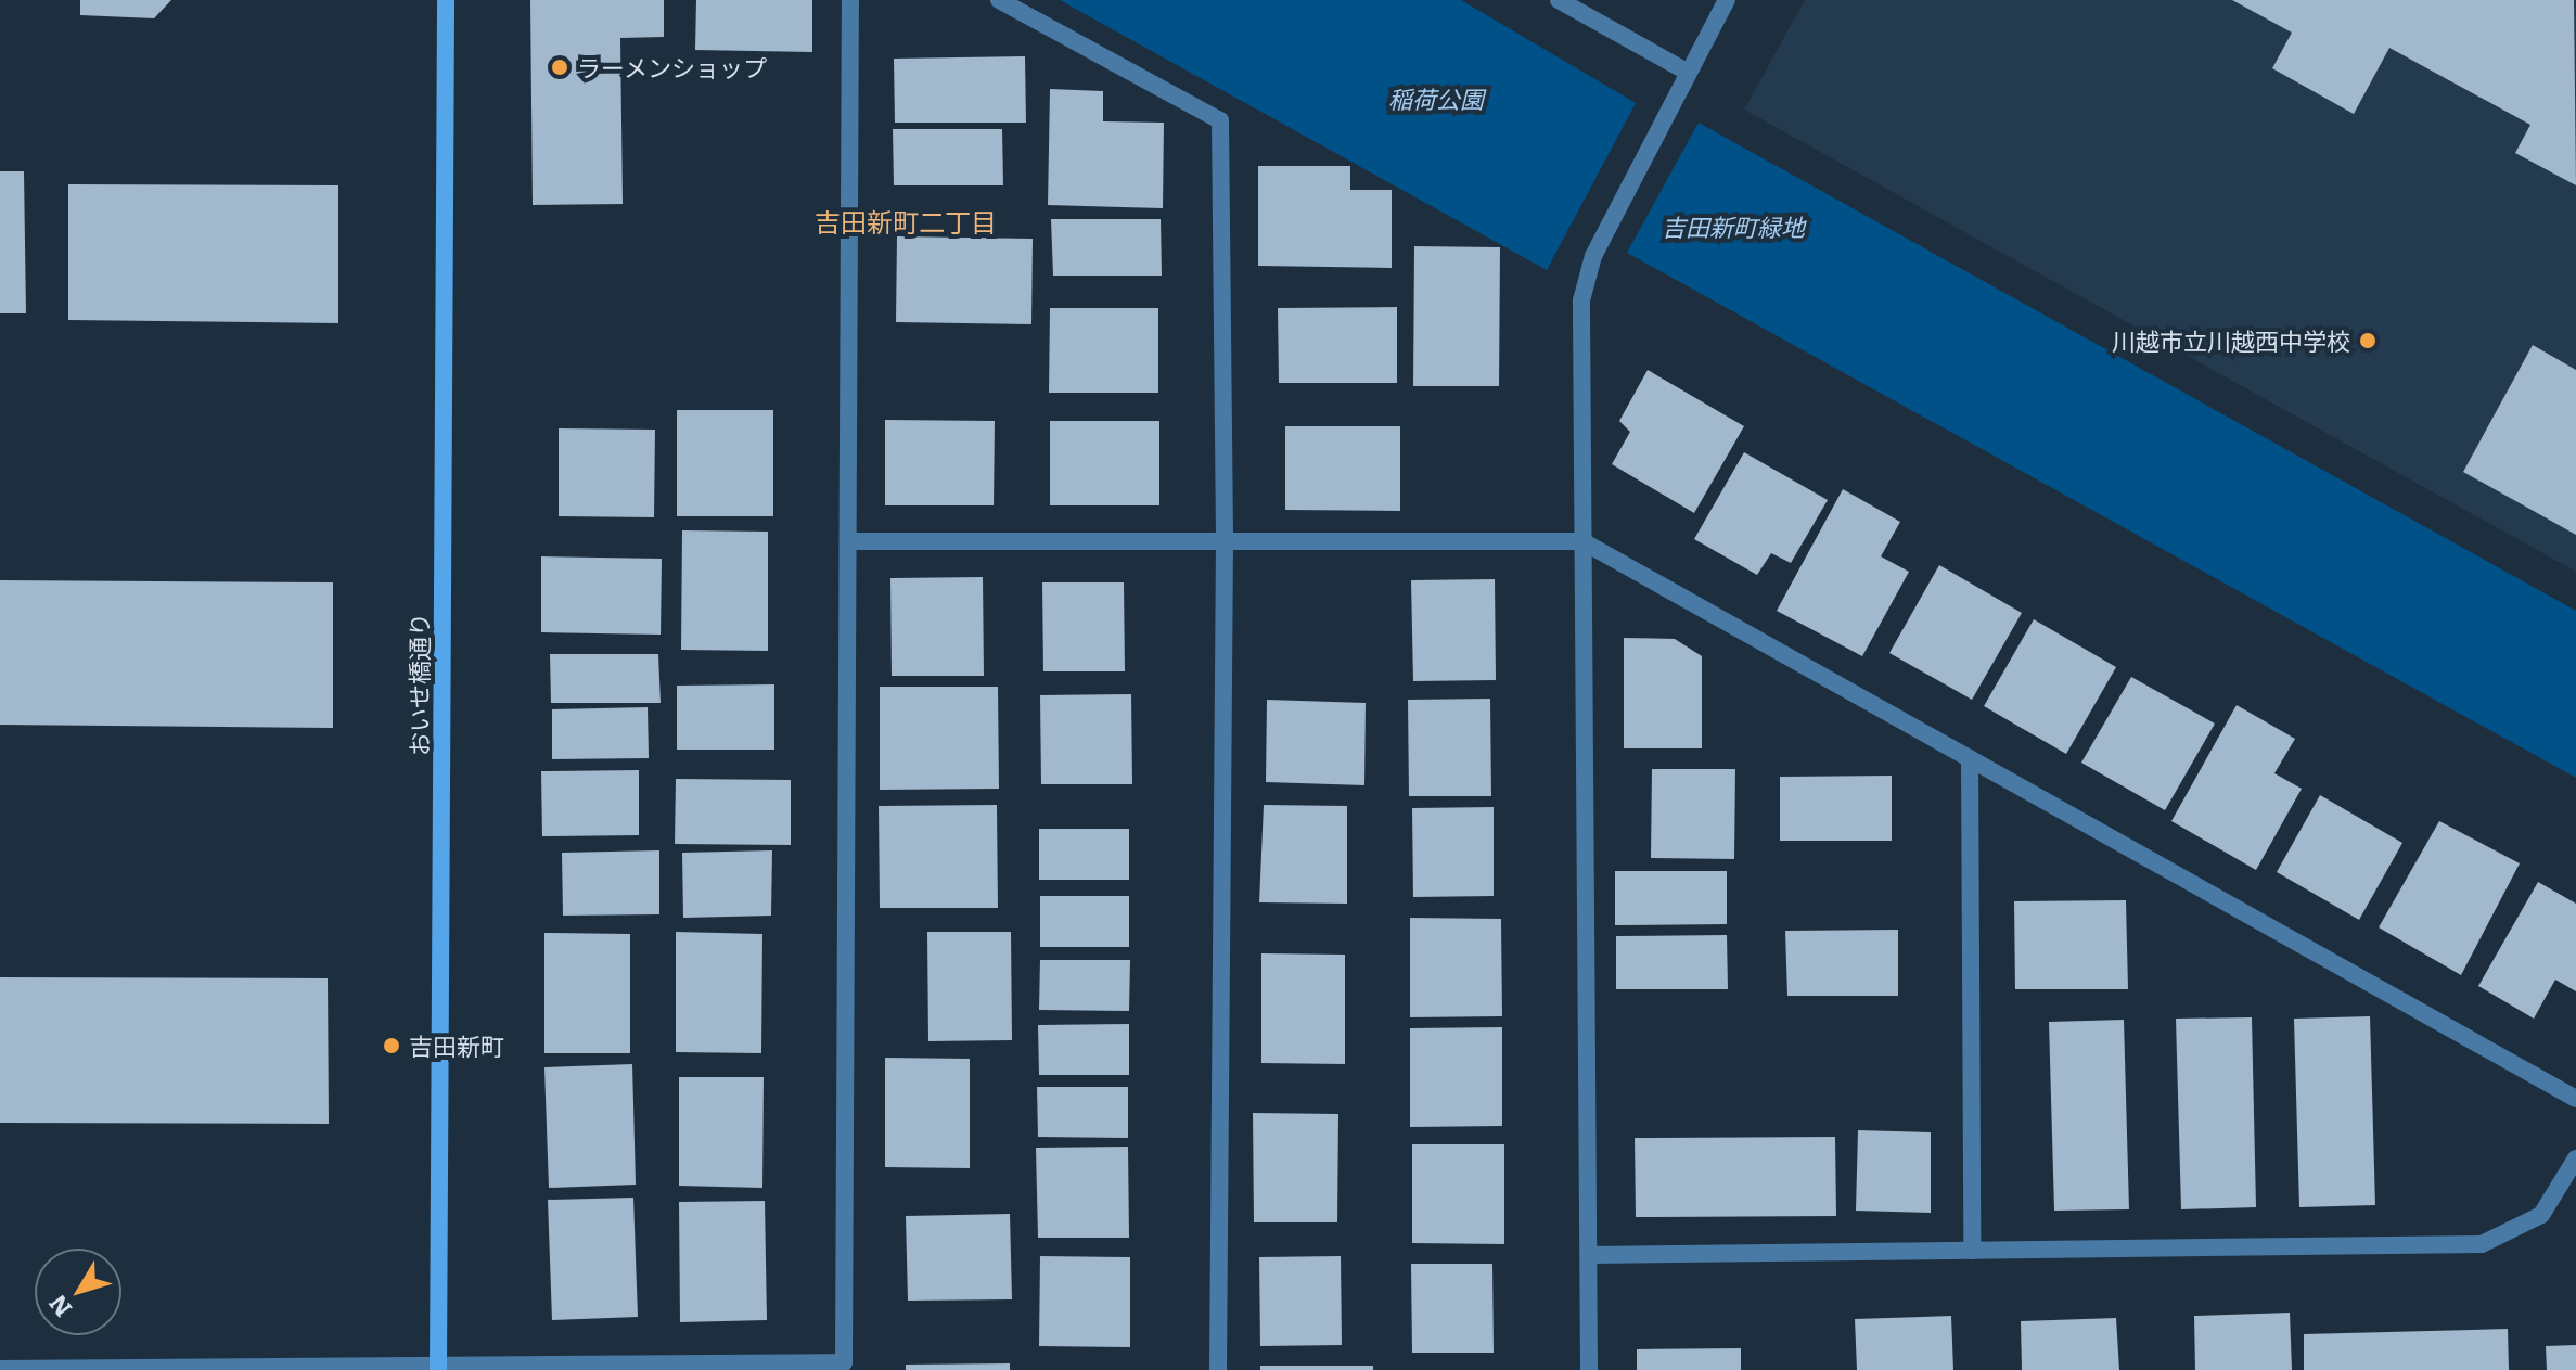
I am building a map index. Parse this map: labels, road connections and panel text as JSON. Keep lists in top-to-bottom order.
{
  "streets": {
    "street": ["おいせ橋通り"]
  },
  "districts": ["吉田新町二丁目"],
  "parks": ["稲荷公園", "吉田新町緑地"],
  "places": ["ラーメンショップ", "川越市立川越西中学校", "吉田新町"],
  "north": "bottom left"
}
